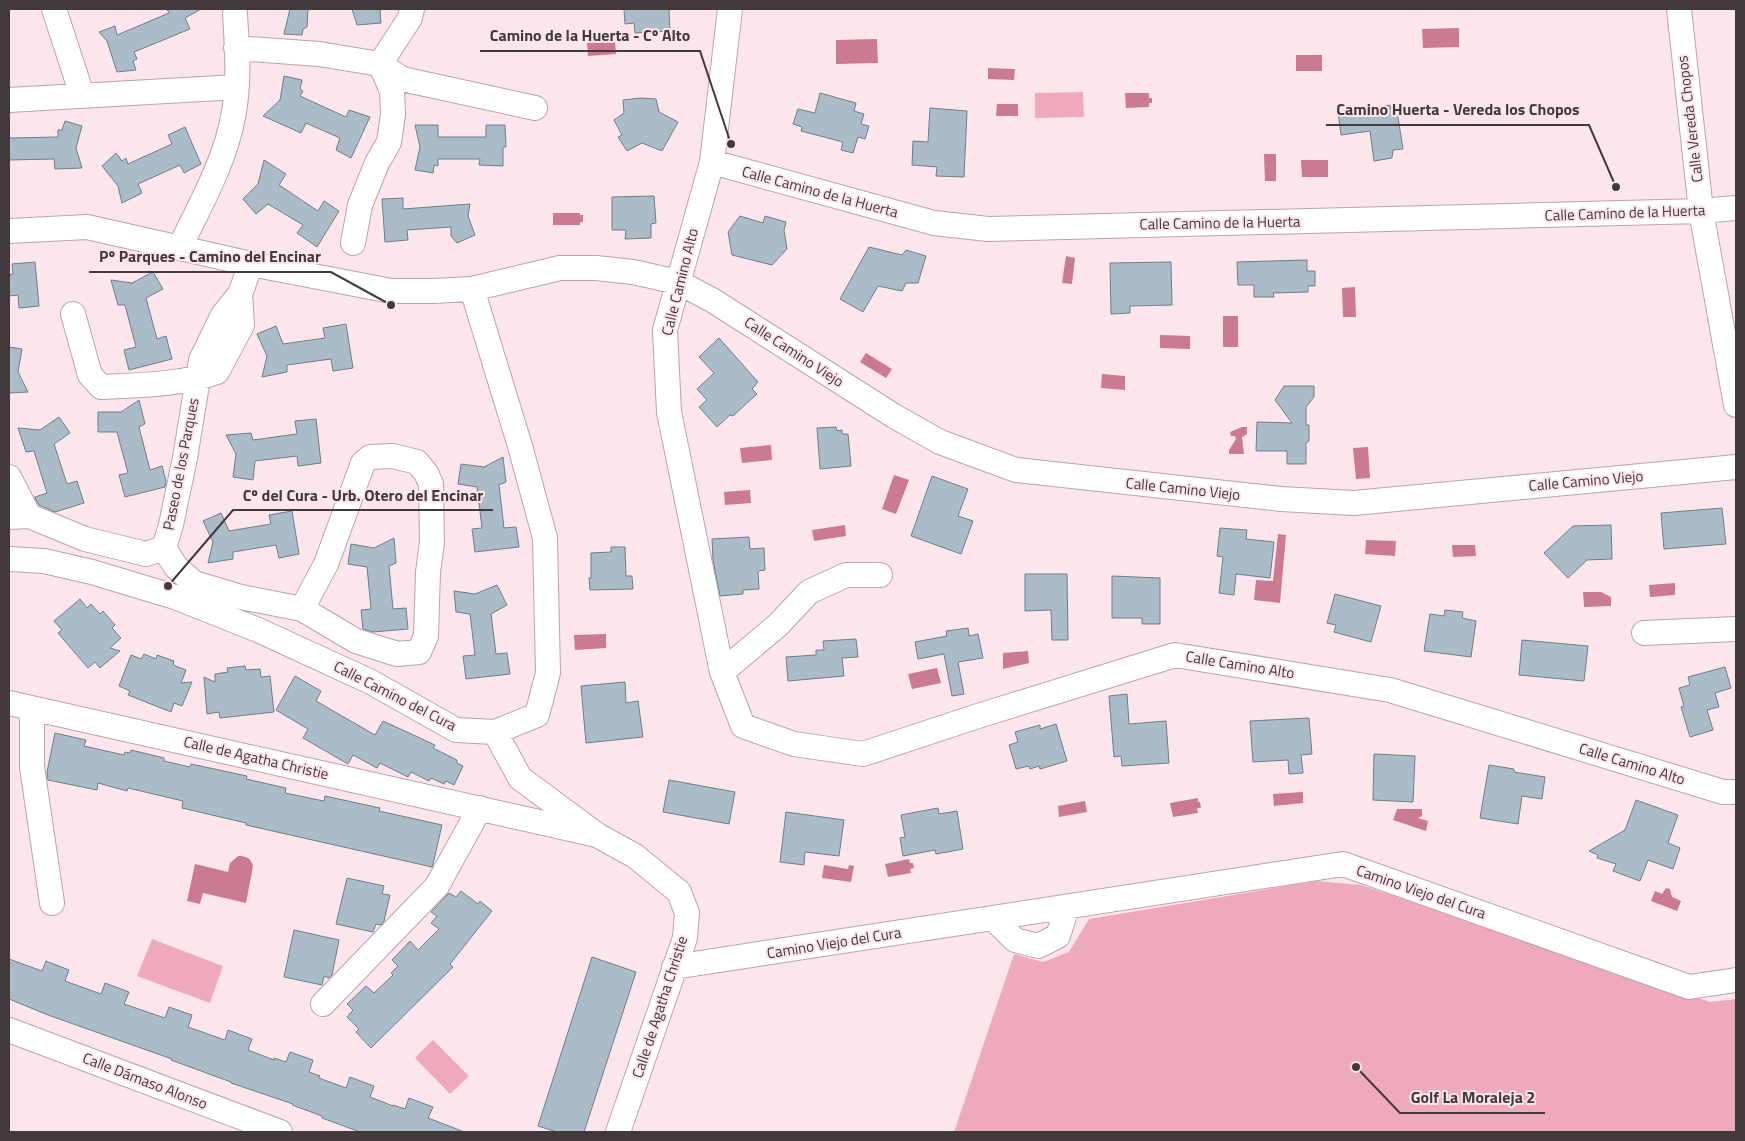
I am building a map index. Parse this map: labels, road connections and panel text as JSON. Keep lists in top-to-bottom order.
{
  "streets": {
    "street": [
      "Calle Vereda Chopos",
      "Calle Camino de la Huerta",
      "Calle Camino Alto",
      "Calle Camino Viejo",
      "Paseo de los Parques",
      "Calle Camino del Cura",
      "Calle de Agatha Christie",
      "Camino Viejo del Cura",
      "Calle Dámaso Alonso"
    ]
  },
  "crossings": [
    ["Calle Vereda Chopos", "Calle Camino de la Huerta"],
    ["Calle Camino de la Huerta", "Calle Camino Alto"],
    ["Calle Camino Alto", "Calle Camino Viejo"],
    ["Calle Camino del Cura", "Calle de Agatha Christie"],
    ["Calle de Agatha Christie", "Camino Viejo del Cura"]
  ],
  "places": [
    "Camino de la Huerta - Cº Alto",
    "Camino Huerta - Vereda los Chopos",
    "Pº Parques - Camino del Encinar",
    "Cº del Cura - Urb. Otero del Encinar",
    "Golf La Moraleja 2"
  ]
}
